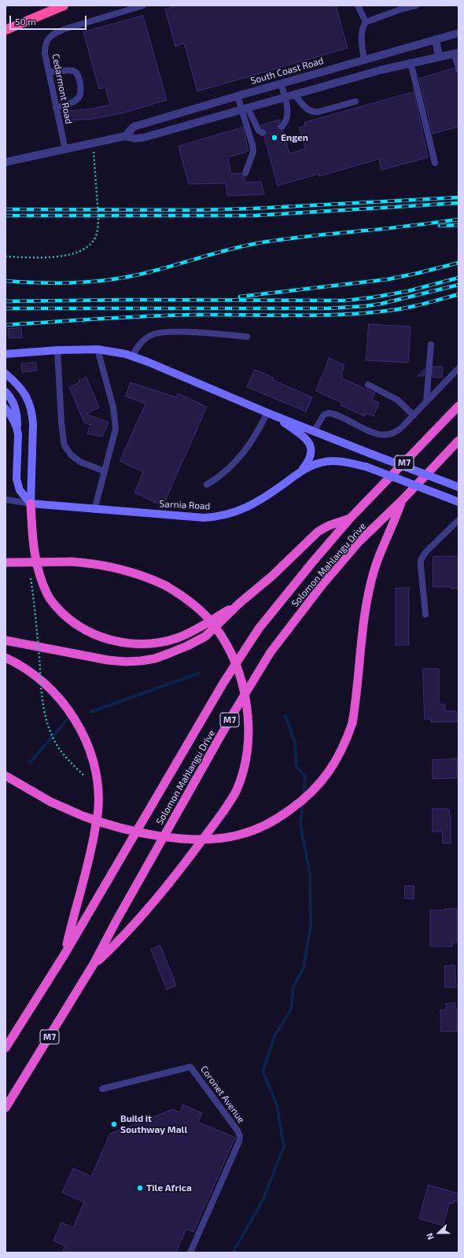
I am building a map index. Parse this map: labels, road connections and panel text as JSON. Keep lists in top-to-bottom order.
{
  "streets": {
    "highway": ["M7", "Solomon Mahlangu Drive"],
    "main road": ["Sarnia Road"],
    "street": ["South Coast Road"],
    "lane": ["Cedarmont Road", "Coronet Avenue"]
  },
  "crossings": [
    ["South Coast Road", "Cedarmont Road"]
  ],
  "places": ["Engen", "Build it Southway Mall", "Tile Africa"],
  "scale_bar": "50 m",
  "north": "left"
}
